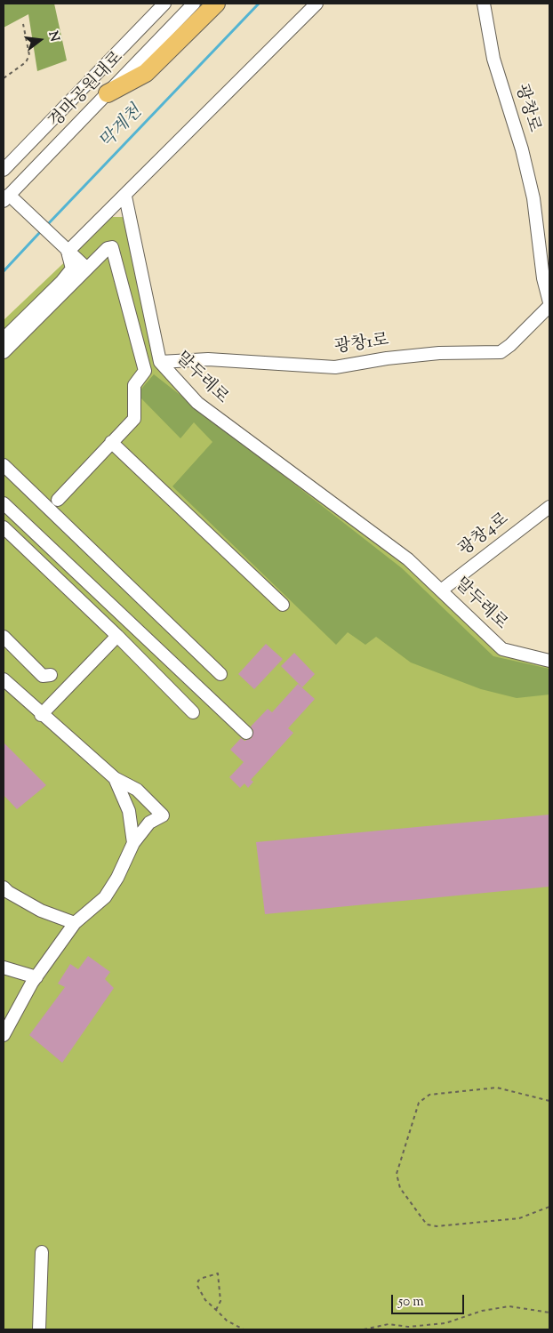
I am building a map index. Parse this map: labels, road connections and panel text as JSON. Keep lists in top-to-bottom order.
{
  "streets": {
    "street": [
      "경마공원대로",
      "광창로",
      "광창1로",
      "말두레로",
      "광창4로"
    ]
  },
  "crossings": [
    ["광창로", "광창1로"],
    ["광창1로", "말두레로"],
    ["말두레로", "광창4로"]
  ],
  "water": ["막계천"],
  "scale_bar": "50 m",
  "north": "right"
}
